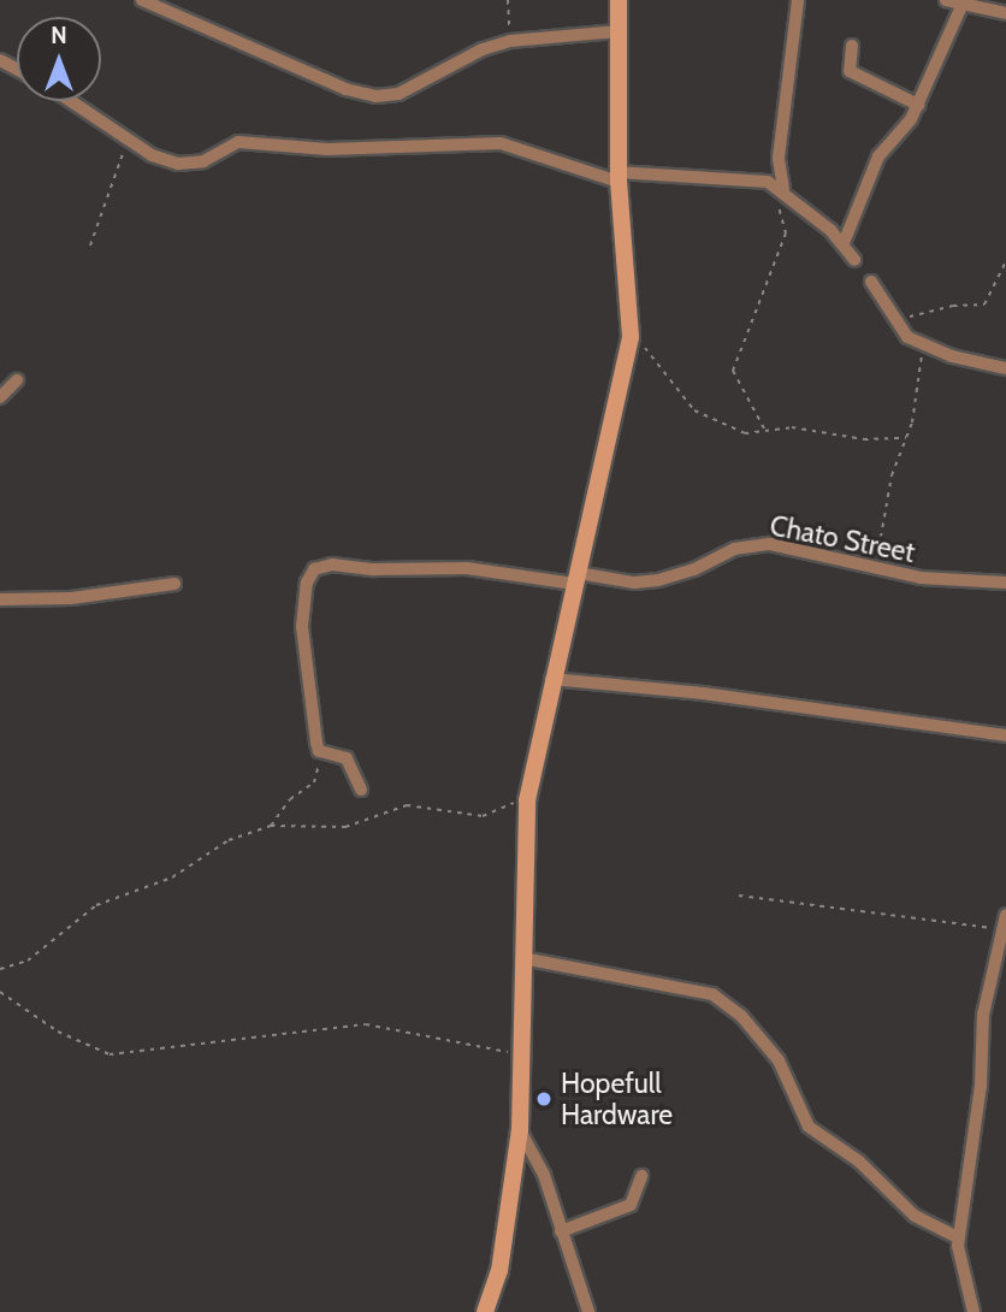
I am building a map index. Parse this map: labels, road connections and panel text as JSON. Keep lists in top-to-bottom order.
{
  "streets": {
    "street": ["Chato Street"]
  },
  "places": ["Hopefull Hardware"],
  "north": "top"
}
